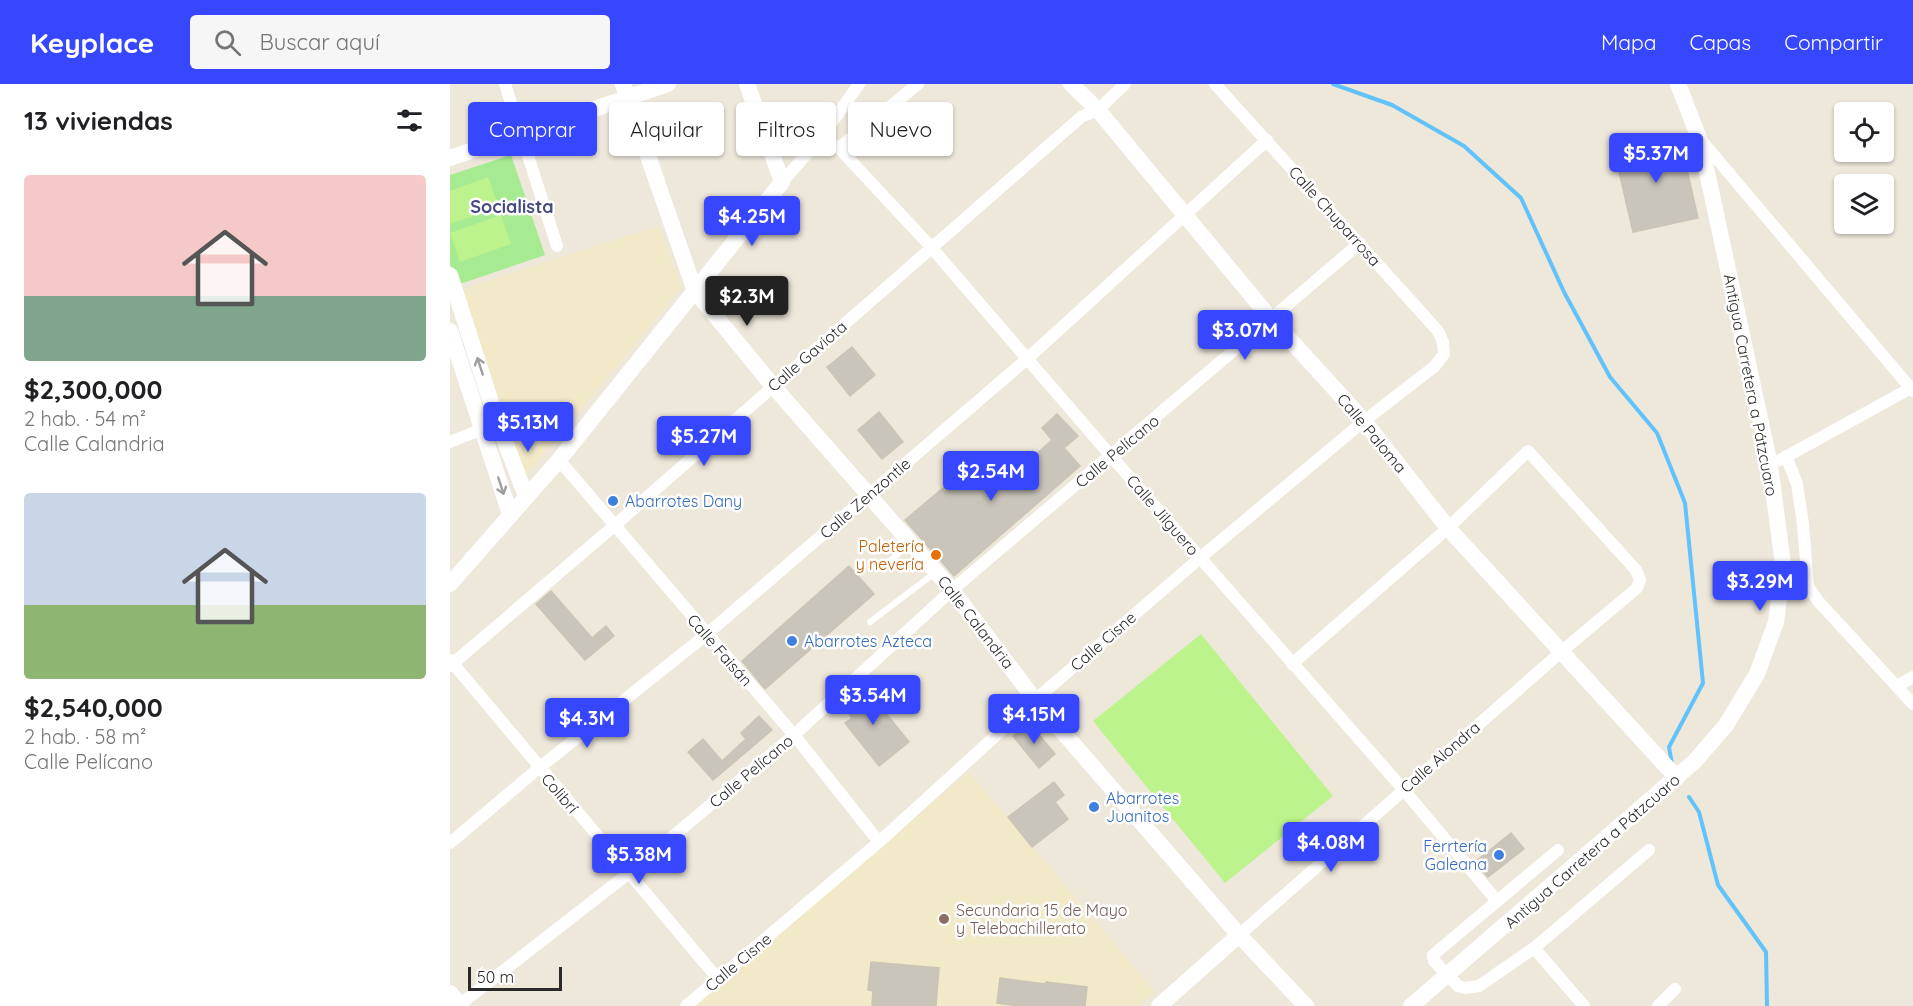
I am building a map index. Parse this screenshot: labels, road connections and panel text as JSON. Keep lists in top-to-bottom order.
{
  "streets": {
    "street": [
      "Calle Chuparrosa",
      "Calle Gaviota",
      "Antigua Carretera a Pátzcuaro",
      "Calle Paloma",
      "Calle Pelícano",
      "Calle Zenzontle",
      "Calle Jilguero",
      "Calle Calandria",
      "Calle Cisne",
      "Calle Faisán",
      "Calle Alondra",
      "Colibrí"
    ]
  },
  "crossings": [
    ["Calle Chuparrosa", "Calle Pelícano"],
    ["Calle Chuparrosa", "Calle Zenzontle"],
    ["Calle Chuparrosa", "Calle Cisne"],
    ["Calle Gaviota", "Calle Paloma"],
    ["Calle Gaviota", "Calle Jilguero"],
    ["Calle Gaviota", "Calle Calandria"],
    ["Calle Gaviota", "Calle Faisán"],
    ["Calle Gaviota", "Colibrí"],
    ["Antigua Carretera a Pátzcuaro", "Calle Paloma"],
    ["Calle Paloma", "Calle Pelícano"],
    ["Calle Paloma", "Calle Zenzontle"],
    ["Calle Paloma", "Calle Cisne"],
    ["Calle Paloma", "Calle Alondra"],
    ["Calle Pelícano", "Calle Jilguero"],
    ["Calle Pelícano", "Calle Calandria"],
    ["Calle Pelícano", "Calle Faisán"],
    ["Calle Pelícano", "Colibrí"],
    ["Calle Zenzontle", "Calle Jilguero"],
    ["Calle Zenzontle", "Calle Calandria"],
    ["Calle Zenzontle", "Calle Faisán"],
    ["Calle Zenzontle", "Colibrí"],
    ["Calle Jilguero", "Calle Cisne"],
    ["Calle Jilguero", "Calle Alondra"],
    ["Calle Calandria", "Calle Cisne"],
    ["Calle Calandria", "Calle Alondra"],
    ["Calle Cisne", "Calle Faisán"],
    ["Calle Cisne", "Colibrí"]
  ],
  "districts": ["Socialista"],
  "places": [
    "Abarrotes Dany",
    "Paletería y nevería",
    "Abarrotes Azteca",
    "Abarrotes Juanitos",
    "Ferrtería Galeana",
    "Secundaria 15 de Mayo y Telebachillerato"
  ],
  "scale_bar": "50 m",
  "page": {
    "header": "Keyplace",
    "search": "Buscar aquí",
    "nav": ["Mapa", "Capas", "Compartir"],
    "heading": "13 viviendas",
    "chip": [
      "Comprar",
      "Alquilar",
      "Filtros",
      "Nuevo"
    ],
    "price": [
      "$5.37M",
      "$4.25M",
      "$2.3M",
      "$3.07M",
      "$5.13M",
      "$5.27M",
      "$2.54M",
      "$3.29M",
      "$3.54M",
      "$4.15M",
      "$4.3M",
      "$4.08M",
      "$5.38M"
    ],
    "list": [
      {
        "name": "$2,300,000",
        "note": "2 hab. · 54 m² · Calle Calandria"
      },
      {
        "name": "$2,540,000",
        "note": "2 hab. · 58 m² · Calle Pelícano"
      }
    ],
    "scale": "50 m"
  }
}
